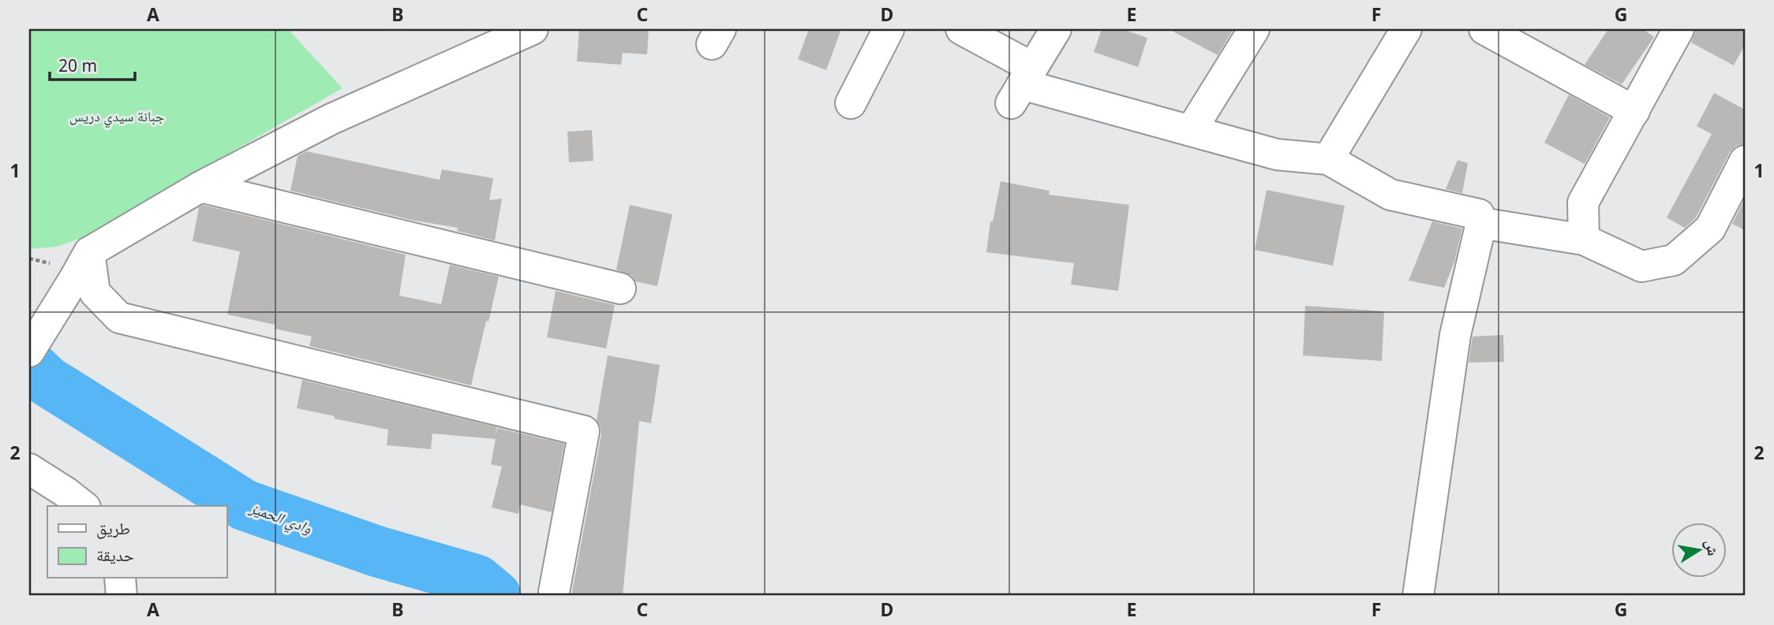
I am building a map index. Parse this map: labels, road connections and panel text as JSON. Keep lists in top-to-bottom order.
{
  "water": ["وادي الحميز"],
  "parks": ["جبانة سيدي دريس"],
  "legend": ["طريق", "حديقة"],
  "scale_bar": "20 m",
  "north": "right",
  "grid": {
    "columns": [
      "A",
      "B",
      "C",
      "D",
      "E",
      "F",
      "G"
    ],
    "rows": ["1", "2"]
  }
}
